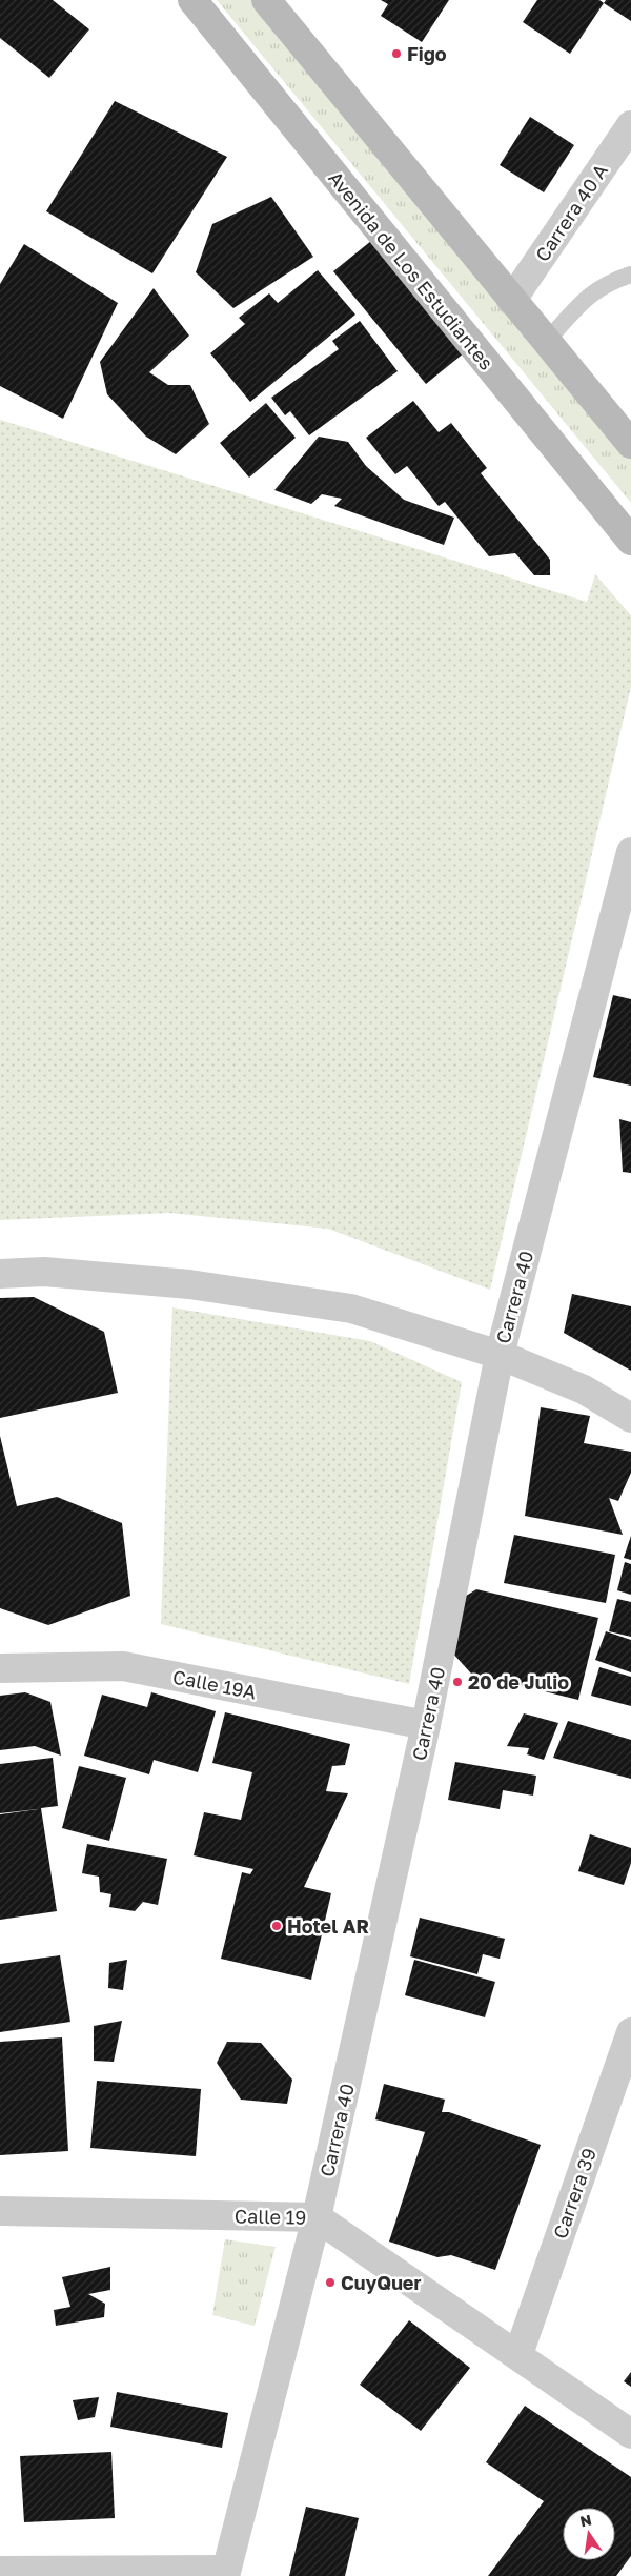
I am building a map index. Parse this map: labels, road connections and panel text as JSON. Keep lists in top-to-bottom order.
{
  "streets": {
    "main road": ["Avenida de Los Estudiantes"],
    "street": [
      "Carrera 40 A",
      "Carrera 40",
      "Calle 19A",
      "Carrera 39",
      "Calle 19"
    ]
  },
  "crossings": [
    ["Carrera 40", "Calle 19A"],
    ["Carrera 40", "Calle 19"],
    ["Carrera 39", "Calle 19"]
  ],
  "places": [
    "Figo",
    "20 de Julio",
    "Hotel AR",
    "CuyQuer"
  ],
  "north": "top"
}
